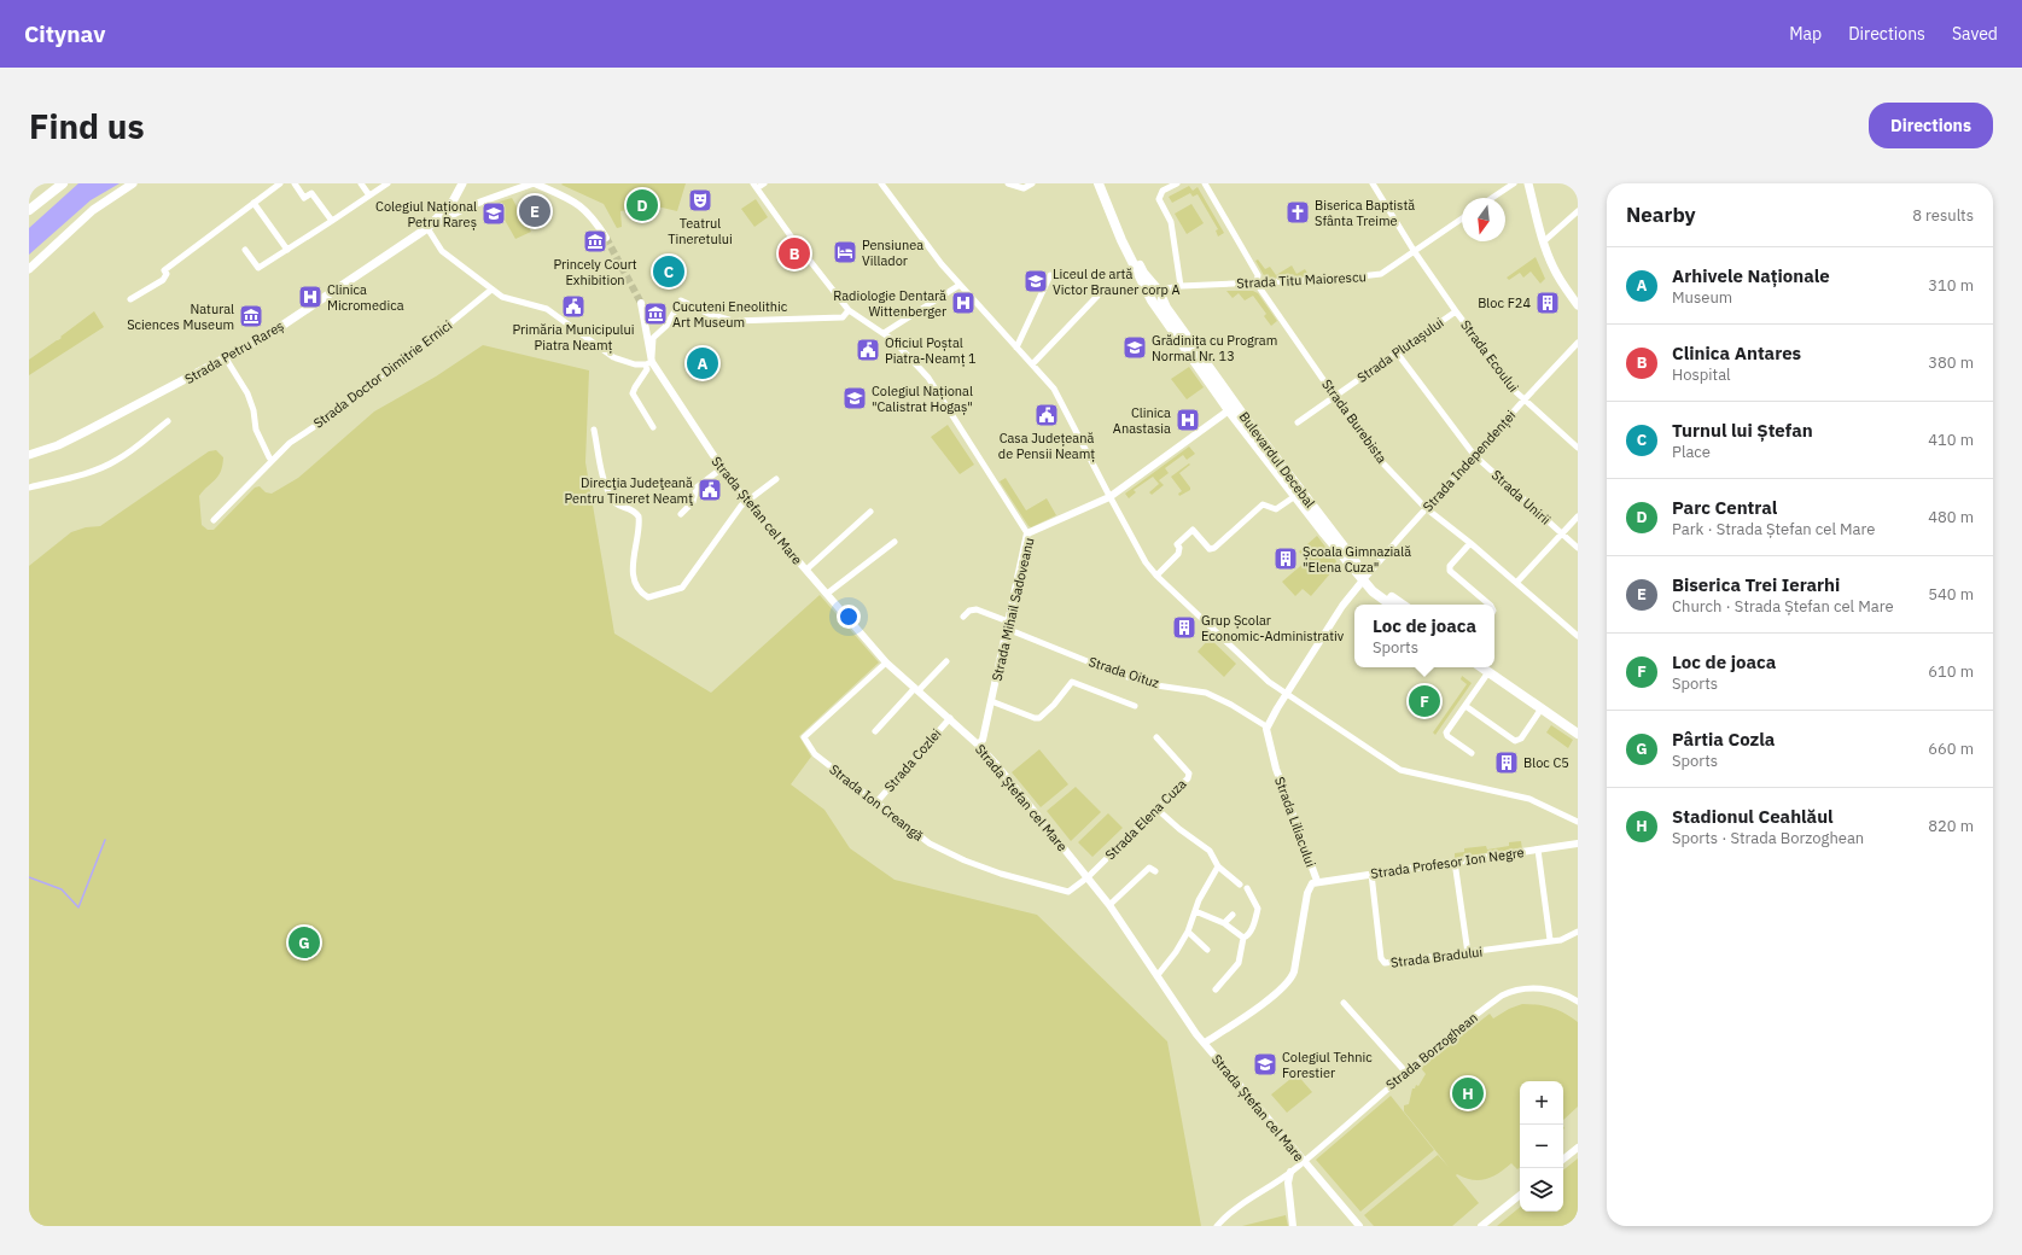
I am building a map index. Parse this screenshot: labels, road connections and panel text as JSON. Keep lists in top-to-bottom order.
{
  "streets": {
    "main road": ["Strada Petru Rareș", "Bulevardul Decebal"],
    "street": [
      "Strada Titu Maiorescu",
      "Strada Plutașului",
      "Strada Ecoului",
      "Strada Doctor Dimitrie Ernici",
      "Strada Burebista",
      "Strada Independenței",
      "Strada Unirii",
      "Strada Ștefan cel Mare",
      "Strada Mihail Sadoveanu",
      "Strada Oituz",
      "Strada Cozlei",
      "Strada Ion Creangă",
      "Strada Elena Cuza",
      "Strada Liliacului",
      "Strada Profesor Ion Negre",
      "Strada Bradului",
      "Strada Borzoghean"
    ]
  },
  "crossings": [
    ["Strada Titu Maiorescu", "Strada Ecoului"],
    ["Strada Titu Maiorescu", "Strada Burebista"],
    ["Strada Titu Maiorescu", "Bulevardul Decebal"],
    ["Strada Plutașului", "Strada Ecoului"],
    ["Strada Plutașului", "Strada Burebista"],
    ["Strada Plutașului", "Strada Unirii"],
    ["Strada Ecoului", "Strada Independenței"],
    ["Strada Burebista", "Strada Independenței"],
    ["Bulevardul Decebal", "Strada Independenței"],
    ["Bulevardul Decebal", "Strada Mihail Sadoveanu"],
    ["Strada Independenței", "Strada Unirii"],
    ["Strada Ștefan cel Mare", "Strada Mihail Sadoveanu"],
    ["Strada Ștefan cel Mare", "Strada Cozlei"],
    ["Strada Ștefan cel Mare", "Strada Ion Creangă"],
    ["Strada Ștefan cel Mare", "Strada Elena Cuza"],
    ["Strada Ștefan cel Mare", "Strada Liliacului"],
    ["Strada Ștefan cel Mare", "Strada Borzoghean"],
    ["Strada Mihail Sadoveanu", "Strada Oituz"],
    ["Strada Oituz", "Strada Liliacului"],
    ["Strada Cozlei", "Strada Ion Creangă"],
    ["Strada Ion Creangă", "Strada Elena Cuza"],
    ["Strada Liliacului", "Strada Profesor Ion Negre"],
    ["Strada Profesor Ion Negre", "Strada Bradului"]
  ],
  "places": {
    "theatre": ["Teatrul Tineretului"],
    "church": ["Biserica Baptistă Sfânta Treime"],
    "school or university": [
      "Colegiul Național Petru Rareș",
      "Liceul de artă Victor Brauner corp A",
      "Grădinița cu Program Normal Nr. 13",
      "Colegiul Național \"Calistrat Hogaș\"",
      "Colegiul Tehnic Forestier"
    ],
    "museum": ["Princely Court Exhibition", "Cucuteni Eneolithic Art Museum", "Natural Sciences Museum"],
    "hotel": ["Pensiunea Villador"],
    "hospital": ["Clinica Micromedica", "Radiologie Dentară Wittenberger", "Clinica Anastasia"],
    "building": [
      "Bloc F24",
      "Școala Gimnazială \"Elena Cuza\"",
      "Grup Școlar Economic-Administrativ",
      "Bloc C5"
    ],
    "public building": [
      "Primăria Municipului Piatra Neamț",
      "Oficiul Poștal Piatra-Neamț 1",
      "Casa Județeană de Pensii Neamț",
      "Direcţia Judeţeană Pentru Tineret Neamţ"
    ]
  },
  "north": "bottom",
  "page": {
    "header": "Citynav",
    "nav": ["Map", "Directions", "Saved"],
    "buttons": "Directions",
    "title": "Find us",
    "heading": ["Nearby", "8 results"],
    "pins": [
      "D",
      "E",
      "B",
      "C",
      "A",
      "F",
      "G",
      "H"
    ],
    "list": [
      {
        "mark": "A",
        "name": "Arhivele Naționale",
        "note": "Museum",
        "value": "310 m"
      },
      {
        "mark": "B",
        "name": "Clinica Antares",
        "note": "Hospital",
        "value": "380 m"
      },
      {
        "mark": "C",
        "name": "Turnul lui Ștefan",
        "note": "Place",
        "value": "410 m"
      },
      {
        "mark": "D",
        "name": "Parc Central",
        "note": "Park · Strada Ștefan cel Mare",
        "value": "480 m"
      },
      {
        "mark": "E",
        "name": "Biserica Trei Ierarhi",
        "note": "Church · Strada Ștefan cel Mare",
        "value": "540 m"
      },
      {
        "mark": "F",
        "name": "Loc de joaca",
        "note": "Sports",
        "value": "610 m"
      },
      {
        "mark": "G",
        "name": "Pârtia Cozla",
        "note": "Sports",
        "value": "660 m"
      },
      {
        "mark": "H",
        "name": "Stadionul Ceahlăul",
        "note": "Sports · Strada Borzoghean",
        "value": "820 m"
      }
    ],
    "popup": ["Loc de joaca", "Sports"],
    "map_buttons": ["+", "−"]
  }
}
